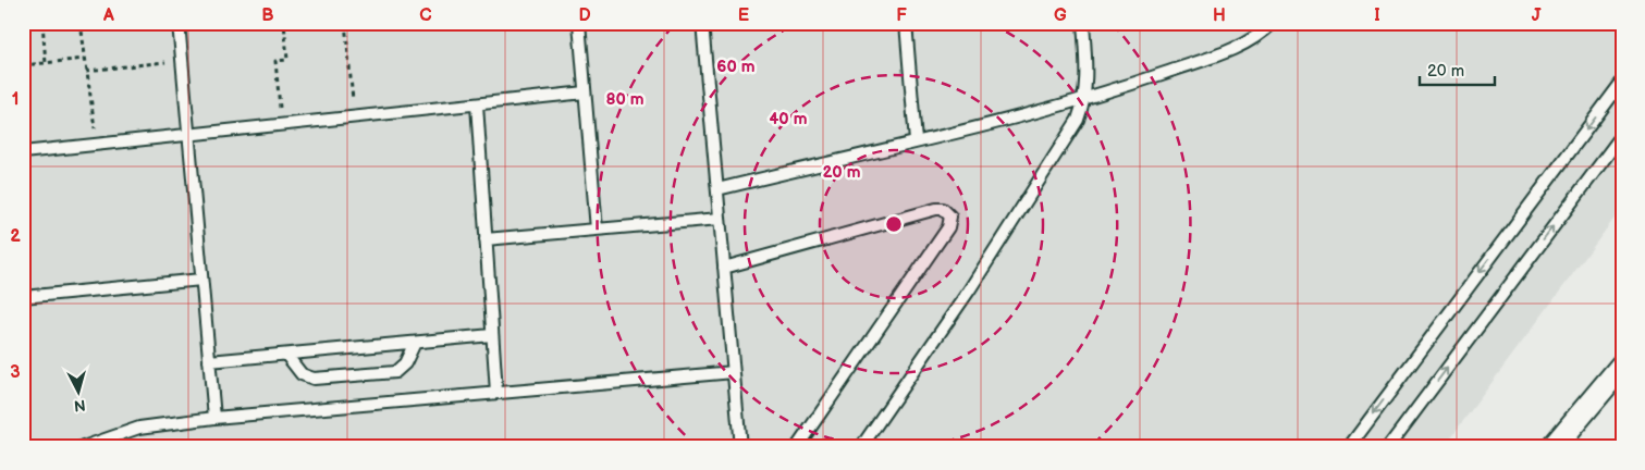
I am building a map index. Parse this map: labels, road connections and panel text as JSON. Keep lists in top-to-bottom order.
{
  "scale_bar": "20 m",
  "north": "bottom",
  "grid": {
    "columns": [
      "A",
      "B",
      "C",
      "D",
      "E",
      "F",
      "G",
      "H",
      "I",
      "J"
    ],
    "rows": ["1", "2", "3"]
  },
  "rings": [
    "60 m",
    "80 m",
    "40 m",
    "20 m"
  ]
}
